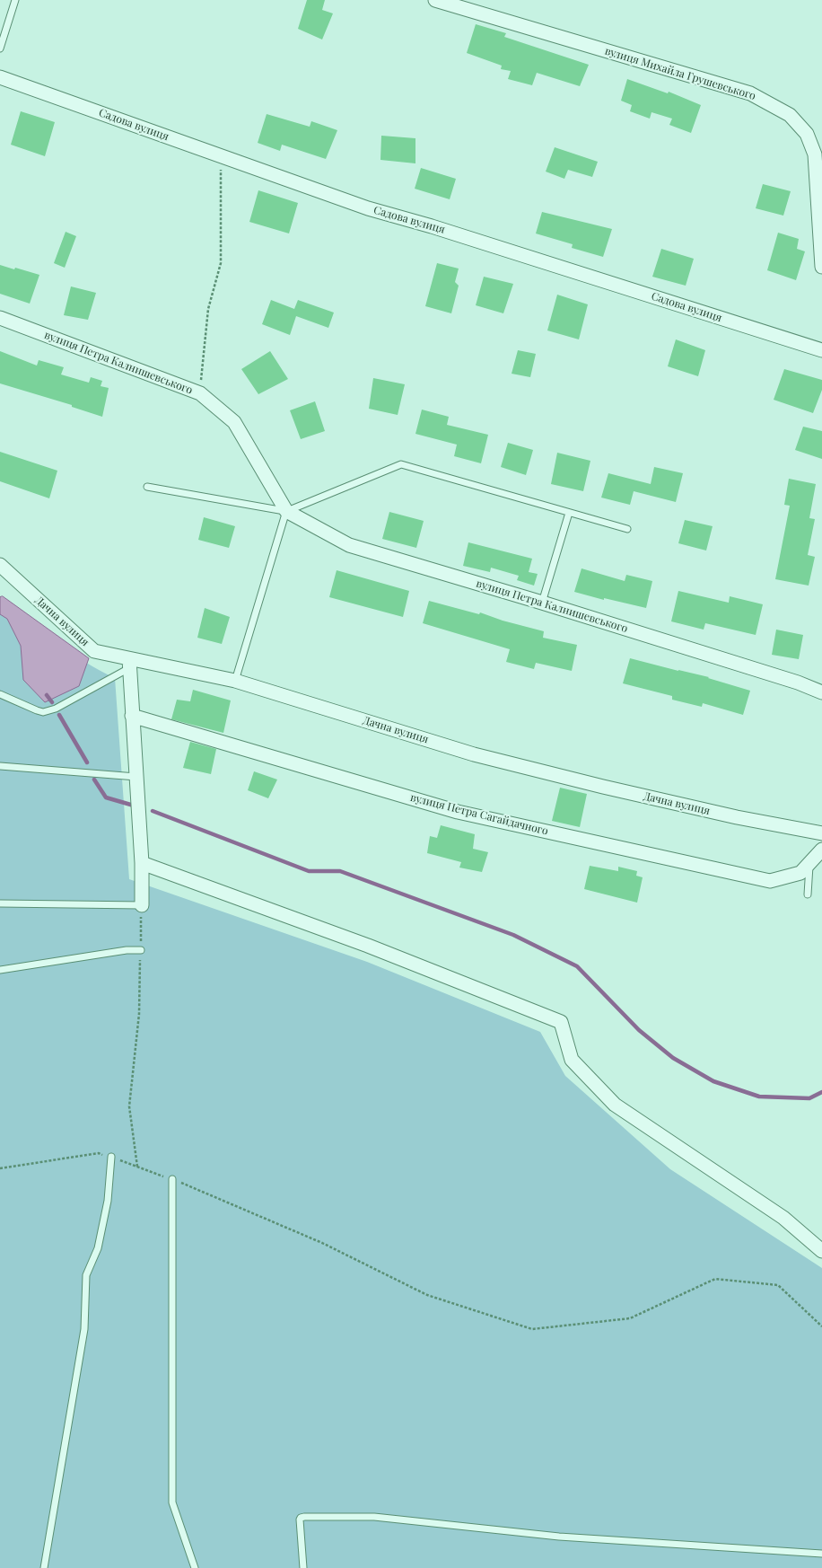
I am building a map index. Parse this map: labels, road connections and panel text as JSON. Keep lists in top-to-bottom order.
{
  "streets": {
    "street": [
      "вулиця Михайла Грушевського",
      "Садова вулиця",
      "вулиця Петра Калнишевського",
      "Дачна вулиця",
      "вулиця Петра Сагайдачного"
    ]
  }
}
